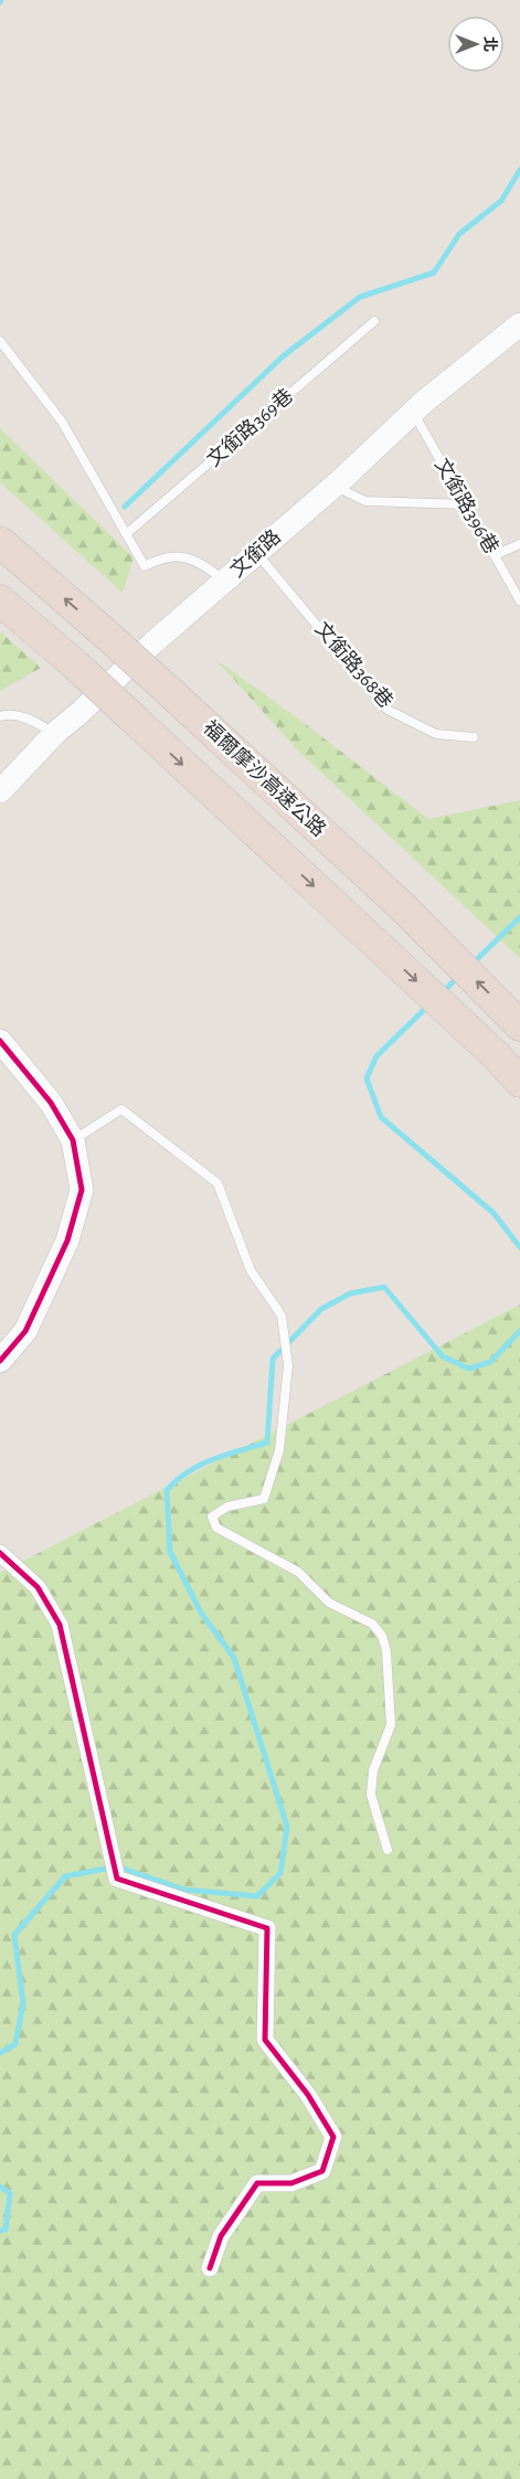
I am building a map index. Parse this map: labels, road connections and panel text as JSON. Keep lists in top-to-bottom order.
{
  "streets": {
    "highway": ["福爾摩沙高速公路"],
    "main road": ["文銜路"],
    "lane": ["文銜路369巷", "文銜路396巷", "文銜路368巷"]
  },
  "crossings": [
    ["文銜路396巷", "文銜路"],
    ["文銜路", "文銜路368巷"]
  ],
  "north": "right"
}
